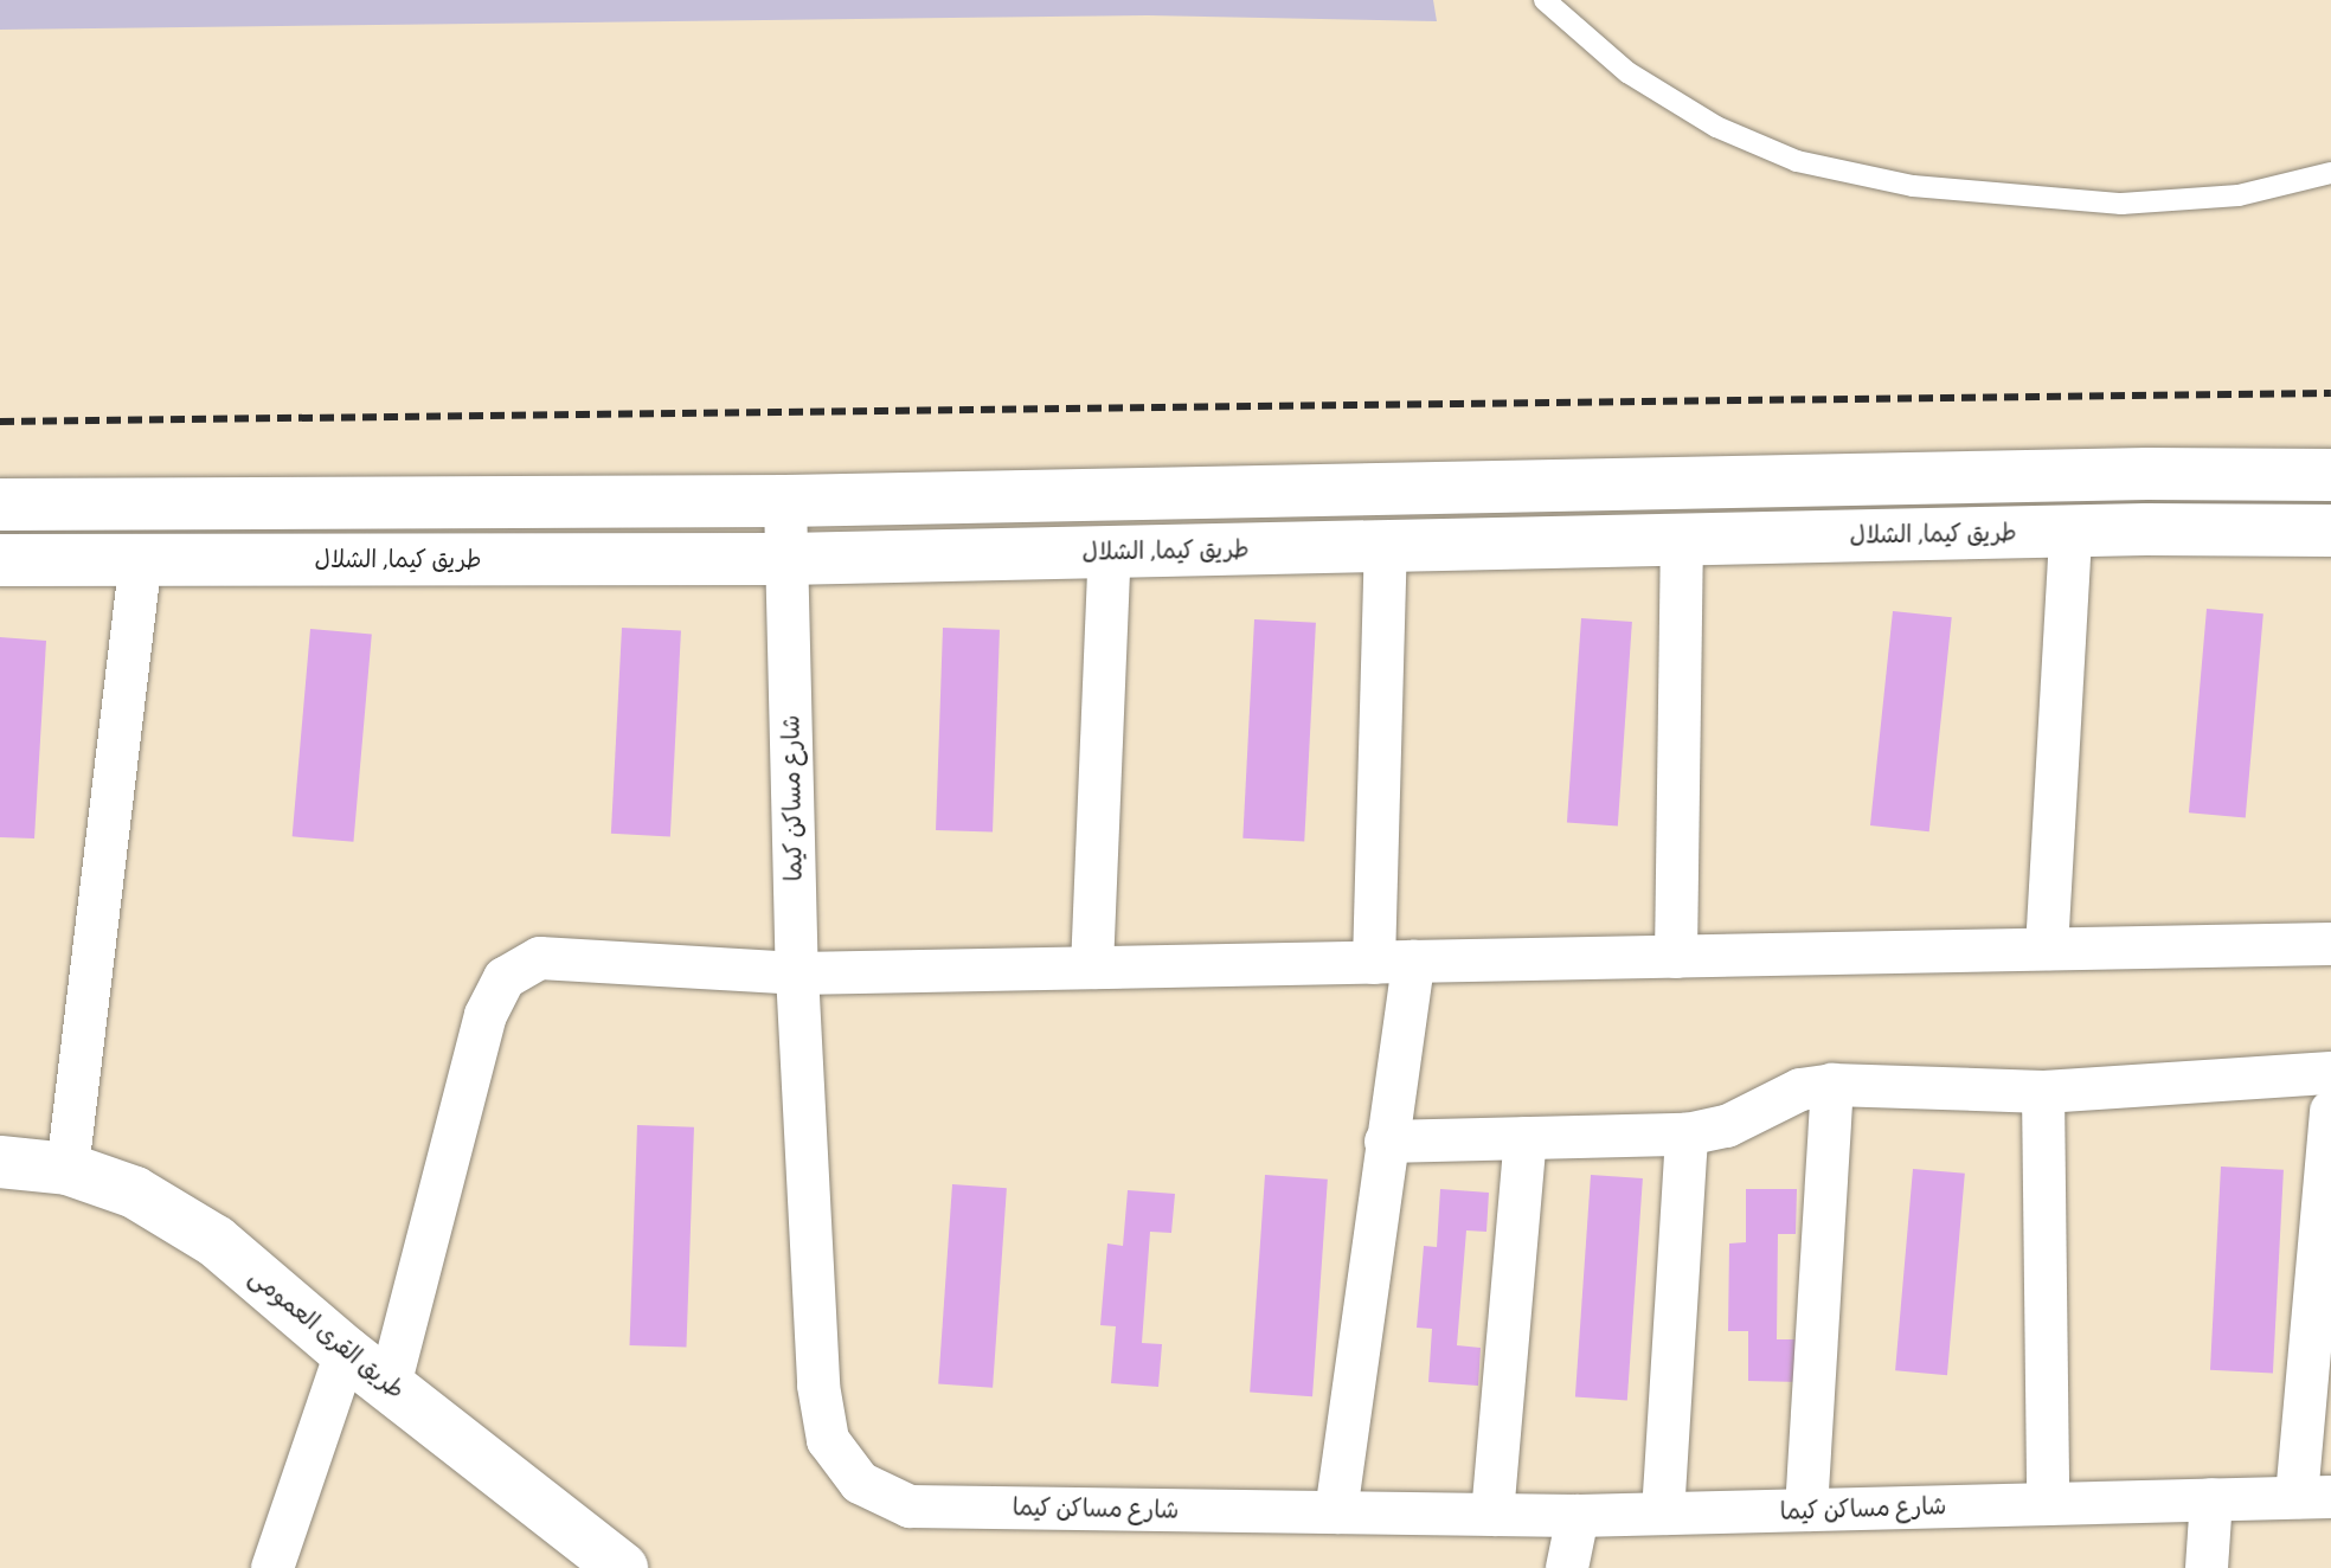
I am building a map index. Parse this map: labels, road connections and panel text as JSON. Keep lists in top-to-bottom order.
{
  "streets": {
    "main road": ["طريق كيما, الشلال", "طريق القرى العمومى"],
    "street": ["شارع مساكن كيما"]
  },
  "crossings": [
    ["طريق كيما, الشلال", "شارع مساكن كيما"]
  ]
}
